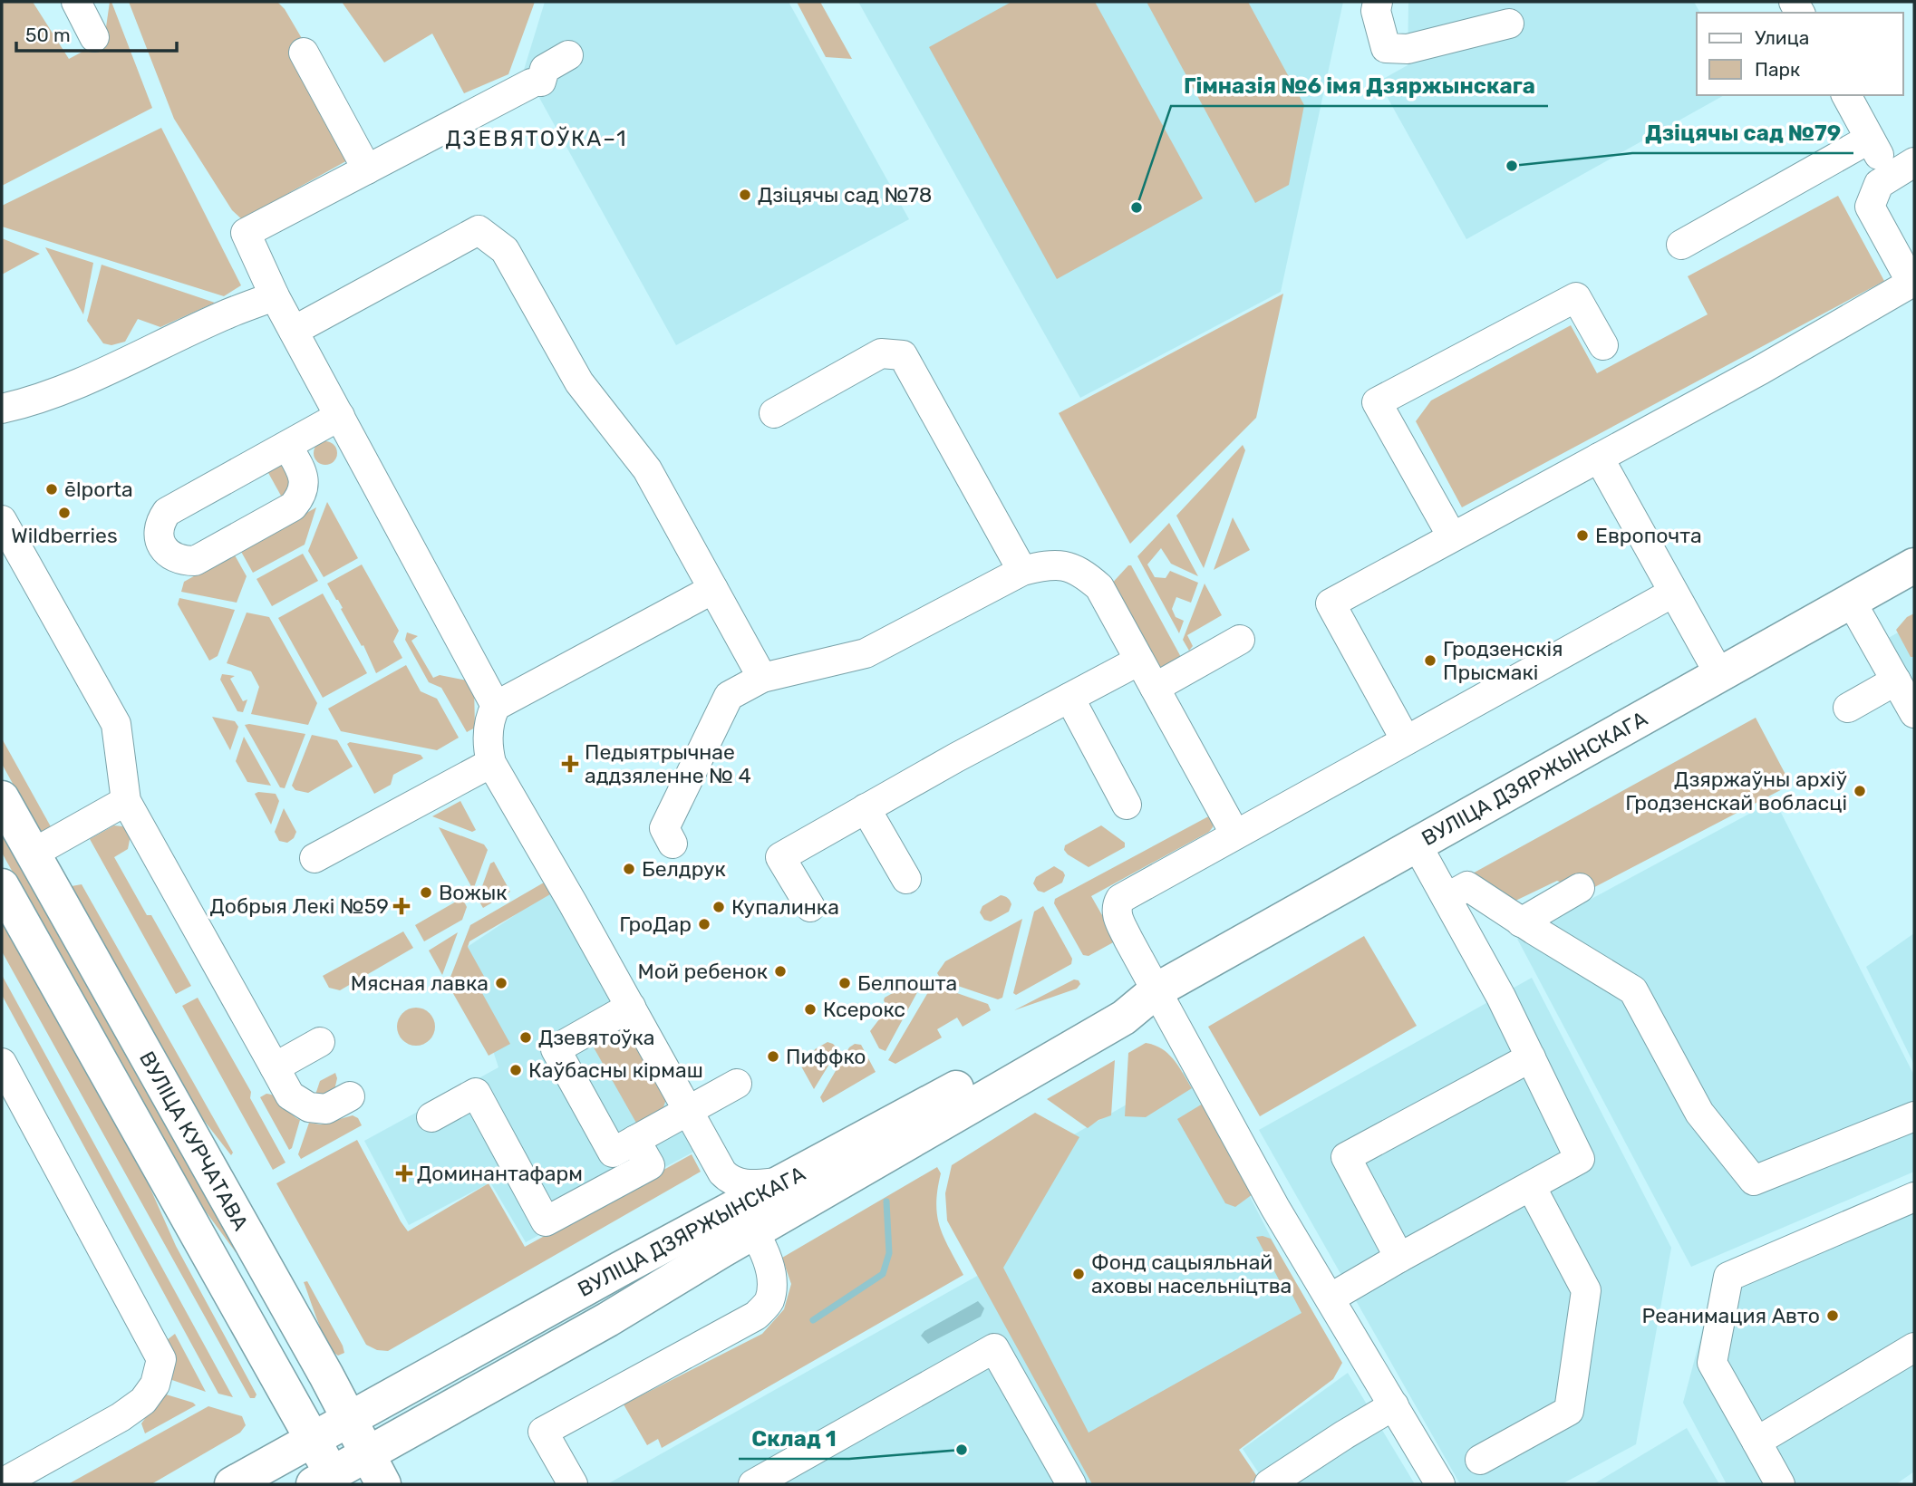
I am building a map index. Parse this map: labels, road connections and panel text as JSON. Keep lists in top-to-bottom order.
{
  "streets": {
    "main road": ["ВУЛІЦА ДЗЯРЖЫНСКАГА", "ВУЛІЦА КУРЧАТАВА"]
  },
  "crossings": [
    ["ВУЛІЦА ДЗЯРЖЫНСКАГА", "ВУЛІЦА КУРЧАТАВА"]
  ],
  "districts": ["ДЗЕВЯТОЎКА–1"],
  "places": {
    "other": [
      "Дзіцячы сад №79",
      "Дзіцячы сад №78",
      "Гімназія №6 імя Дзяржынскага",
      "ēlporta",
      "Wildberries",
      "Европочта",
      "Гродзенскія Прысмакі",
      "Дзяржаўны архіў Гродзенскай вобласці",
      "Белдрук",
      "Вожык",
      "Купалинка",
      "ГроДар",
      "Мой ребенок",
      "Мясная лавка",
      "Белпошта",
      "Ксерокс",
      "Дзевятоўка",
      "Пиффко",
      "Каўбасны кірмаш",
      "Фонд сацыяльнай аховы насельніцтва",
      "Реанимация Авто",
      "Склад 1"
    ],
    "health": ["Педыятрычнае аддзяленне № 4", "Добрыя Лекі №59", "Доминантафарм"]
  },
  "legend": ["Улица", "Парк"],
  "scale_bar": "50 m"
}
